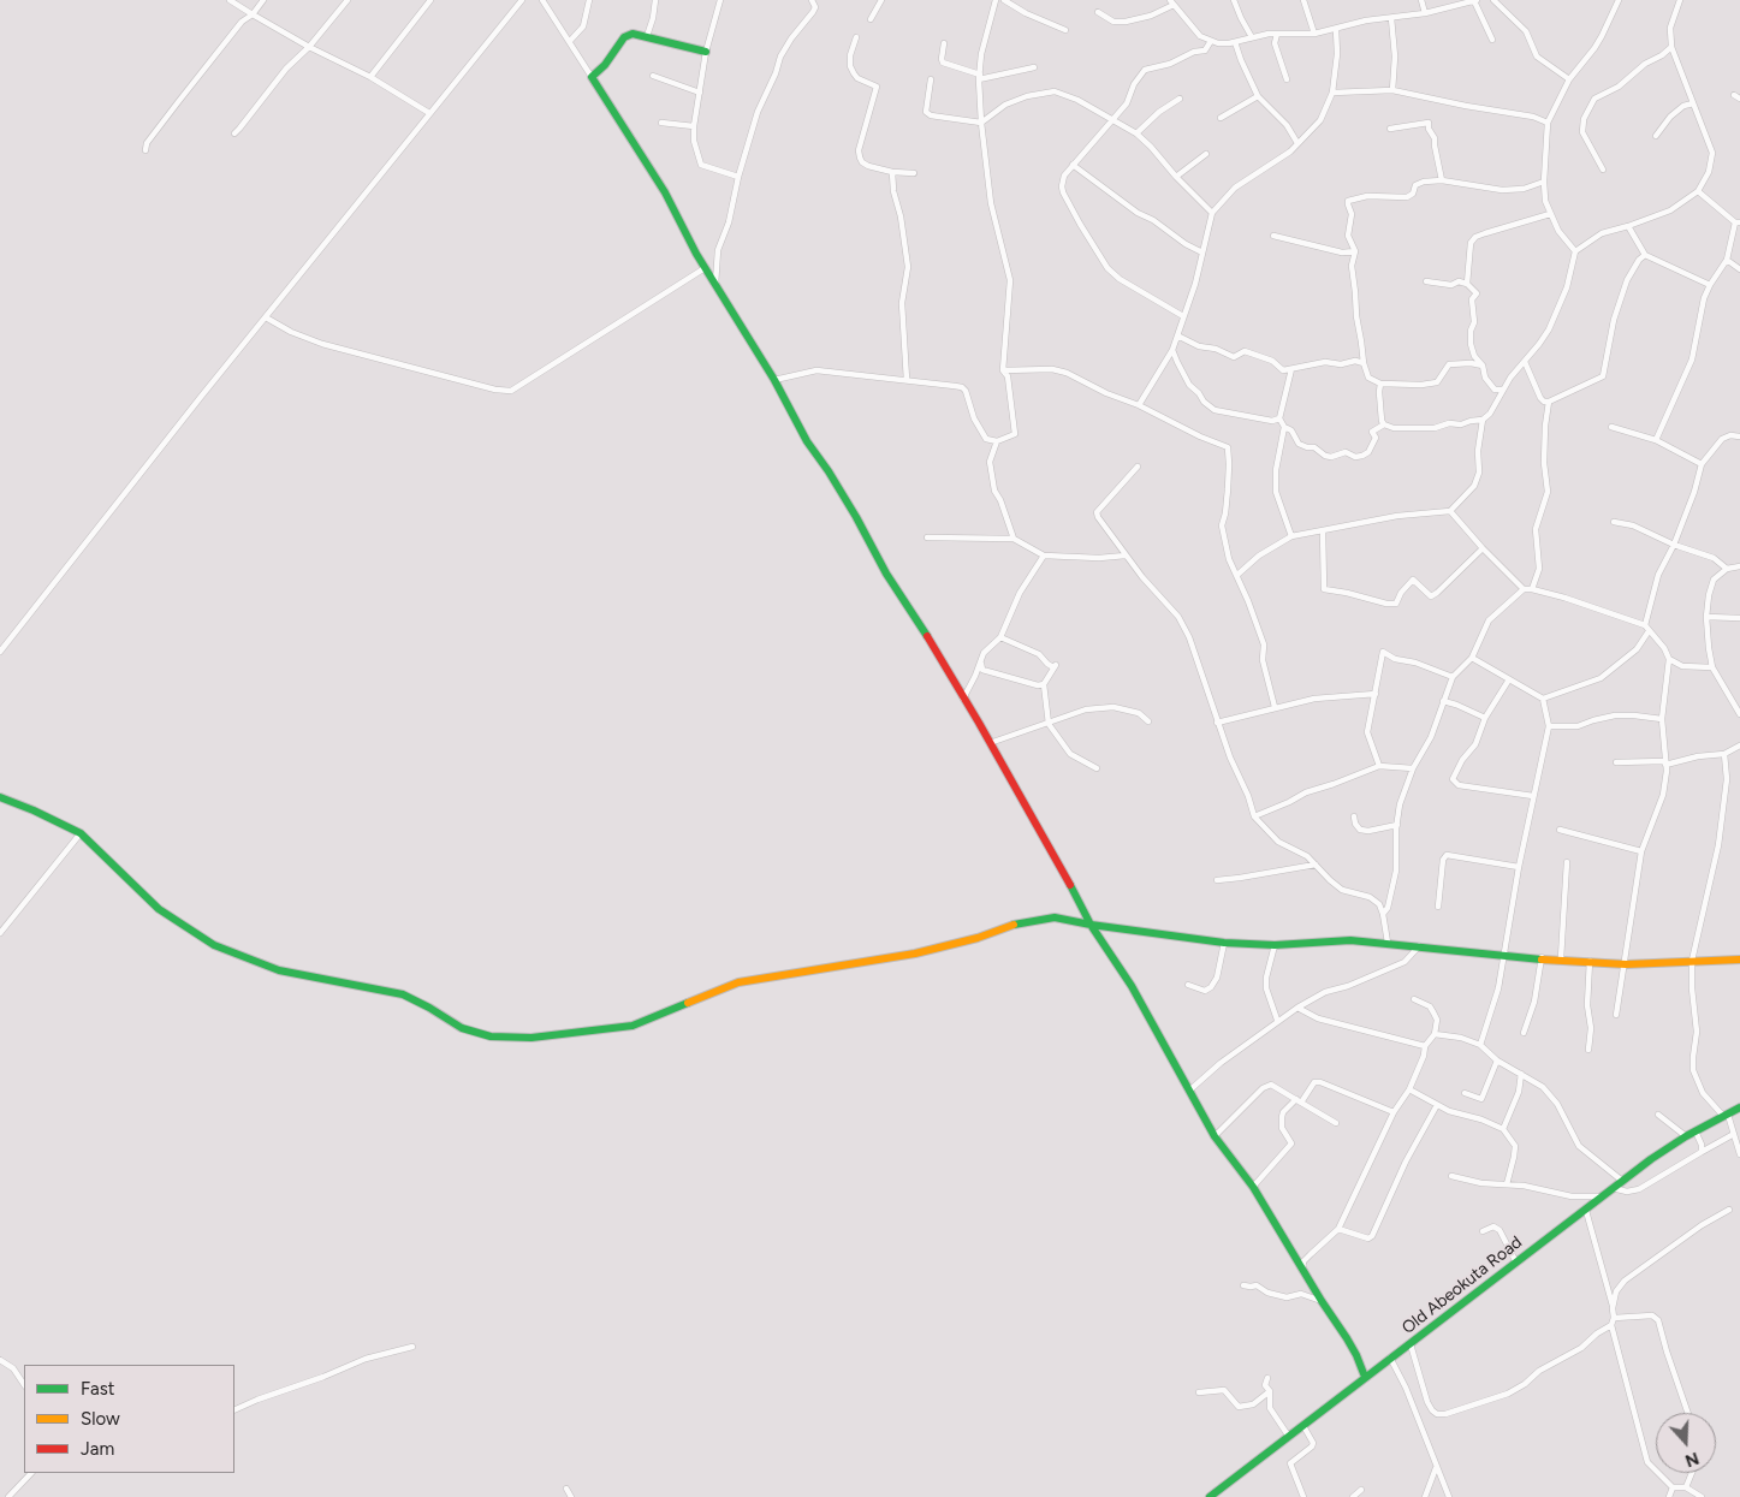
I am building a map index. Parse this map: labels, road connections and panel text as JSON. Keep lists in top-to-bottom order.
{
  "streets": {
    "main road": ["Old Abeokuta Road"]
  },
  "legend": ["Fast", "Slow", "Jam"],
  "north": "bottom"
}
